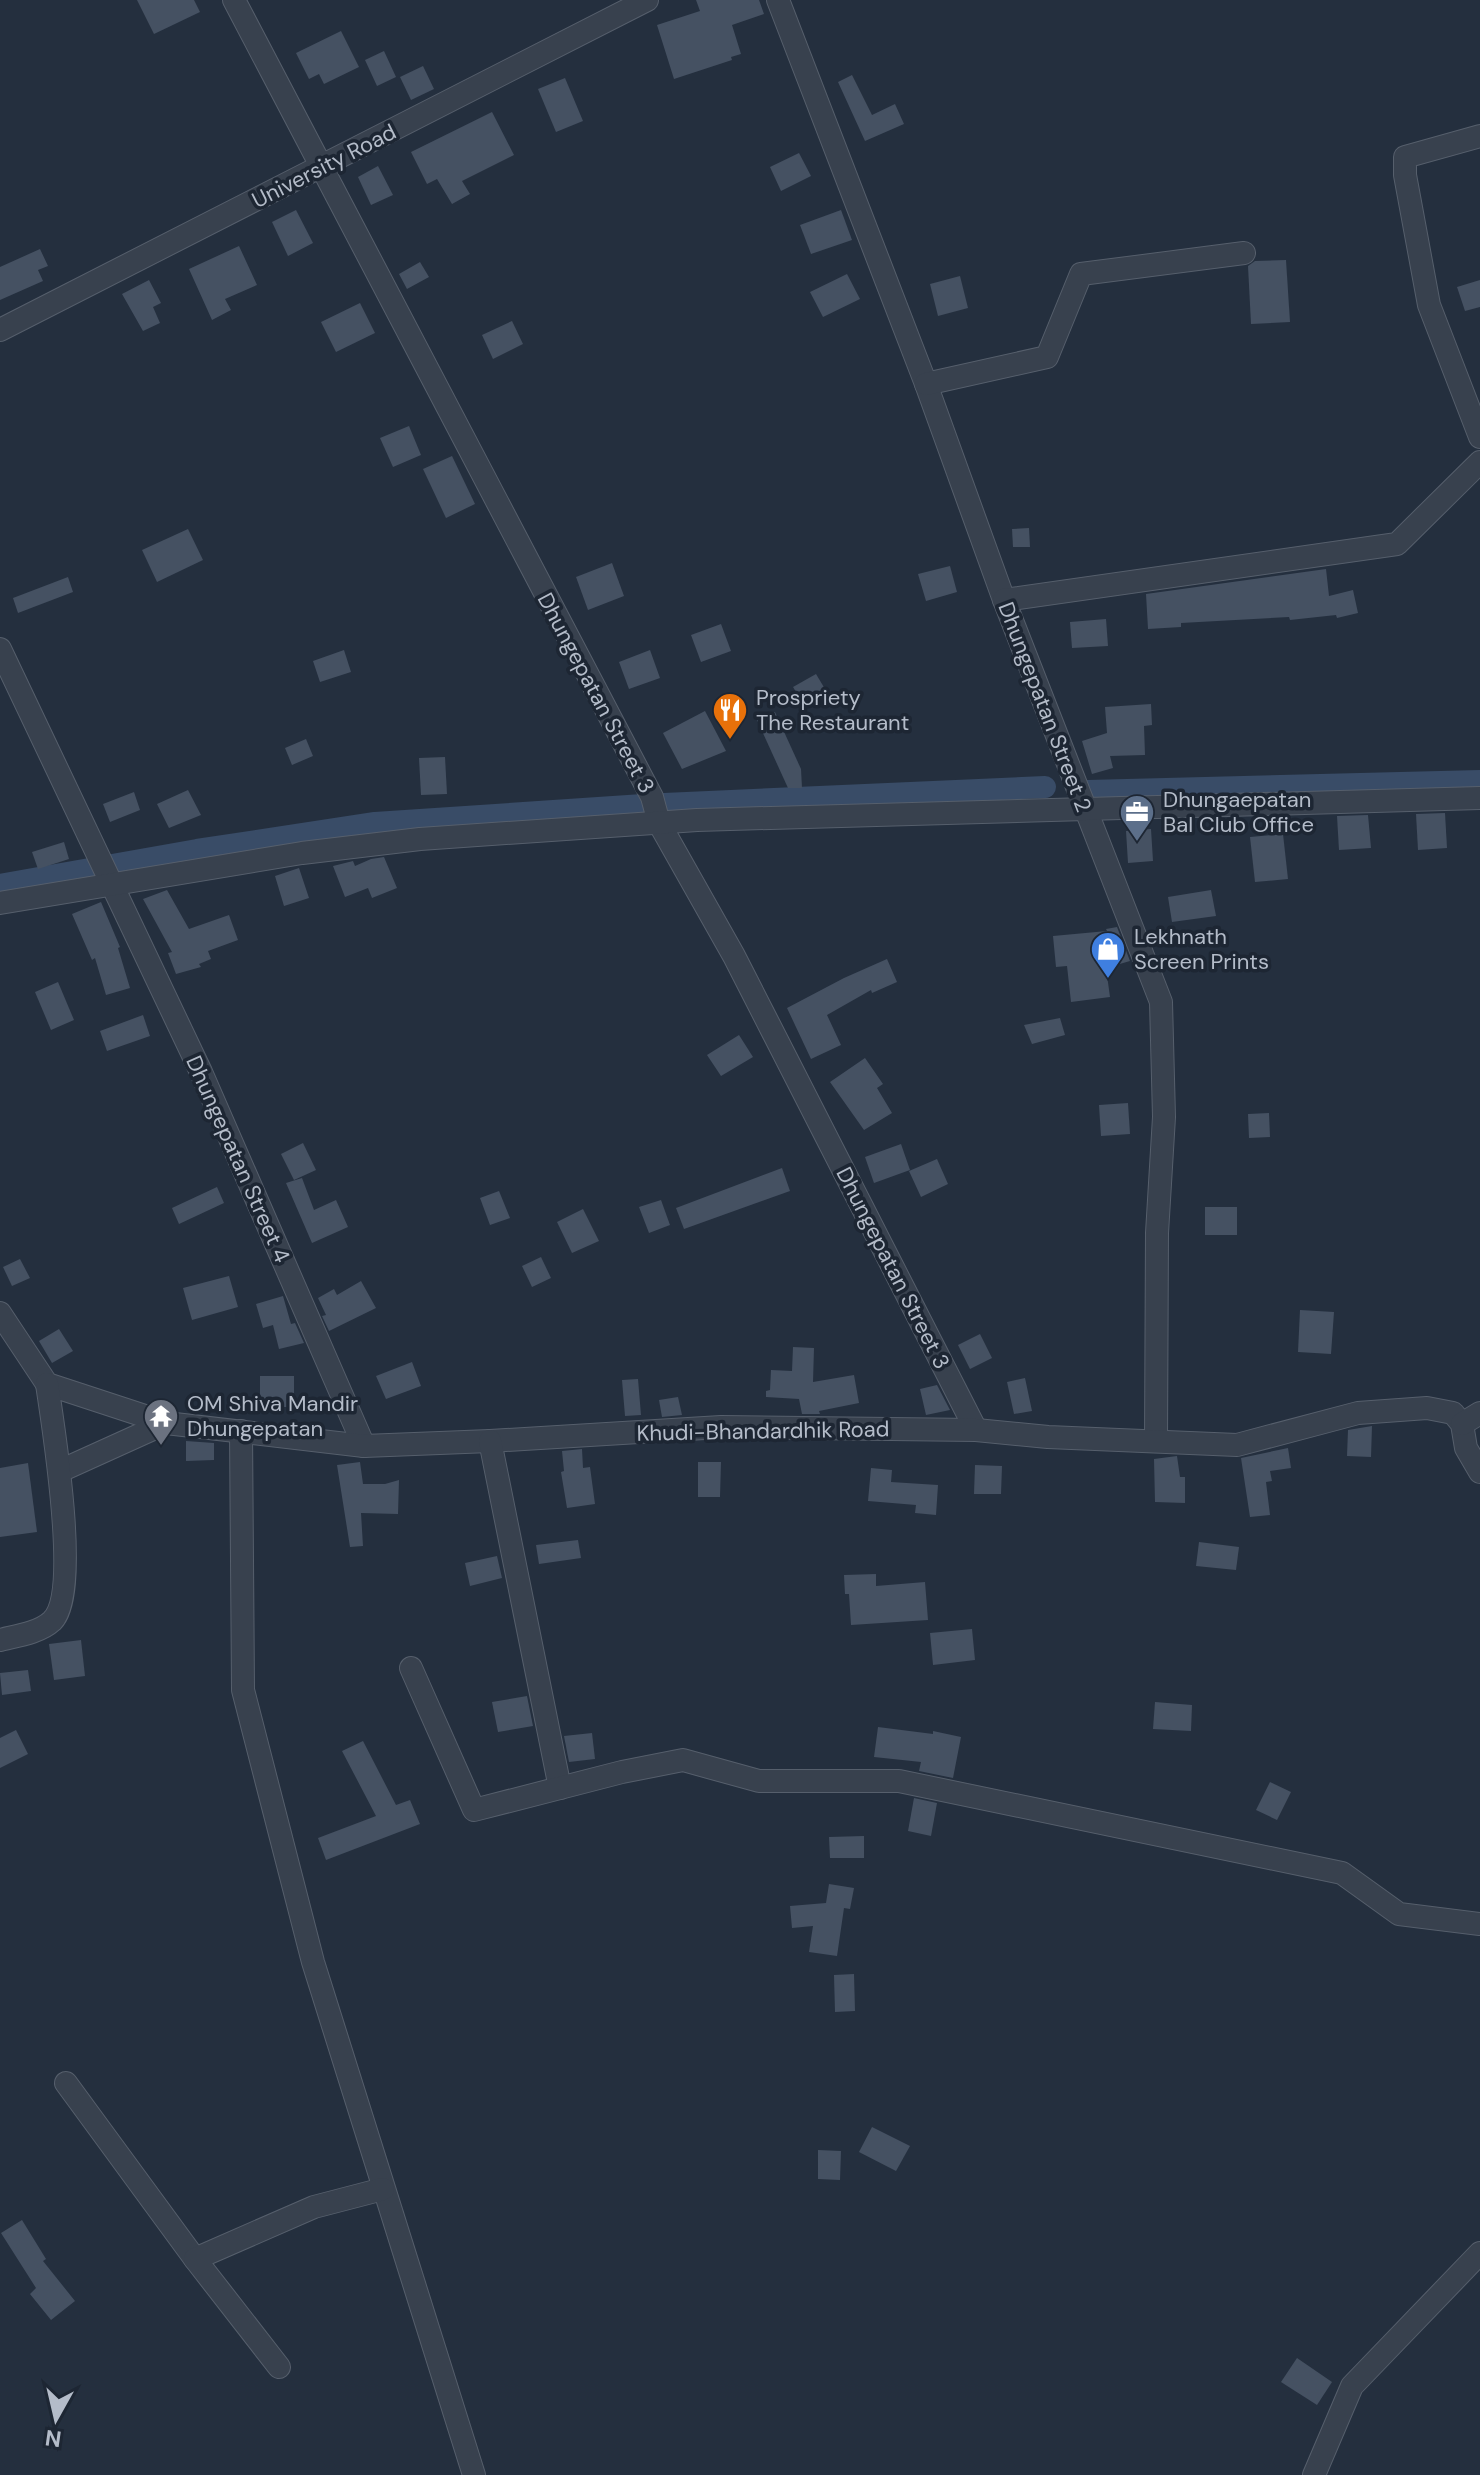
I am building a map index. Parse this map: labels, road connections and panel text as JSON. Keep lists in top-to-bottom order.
{
  "streets": {
    "street": [
      "University Road",
      "Dhungepatan Street 3",
      "Dhungepatan Street 2",
      "Dhungepatan Street 4",
      "Khudi-Bhandardhik Road"
    ]
  },
  "crossings": [
    ["University Road", "Dhungepatan Street 3"],
    ["Dhungepatan Street 3", "Khudi-Bhandardhik Road"],
    ["Dhungepatan Street 2", "Khudi-Bhandardhik Road"],
    ["Dhungepatan Street 4", "Khudi-Bhandardhik Road"]
  ],
  "places": {
    "restaurant": ["Prospriety The Restaurant"],
    "office": ["Dhungaepatan Bal Club Office"],
    "shop": ["Lekhnath Screen Prints"],
    "temple": ["OM Shiva Mandir Dhungepatan"]
  },
  "north": "bottom"
}
